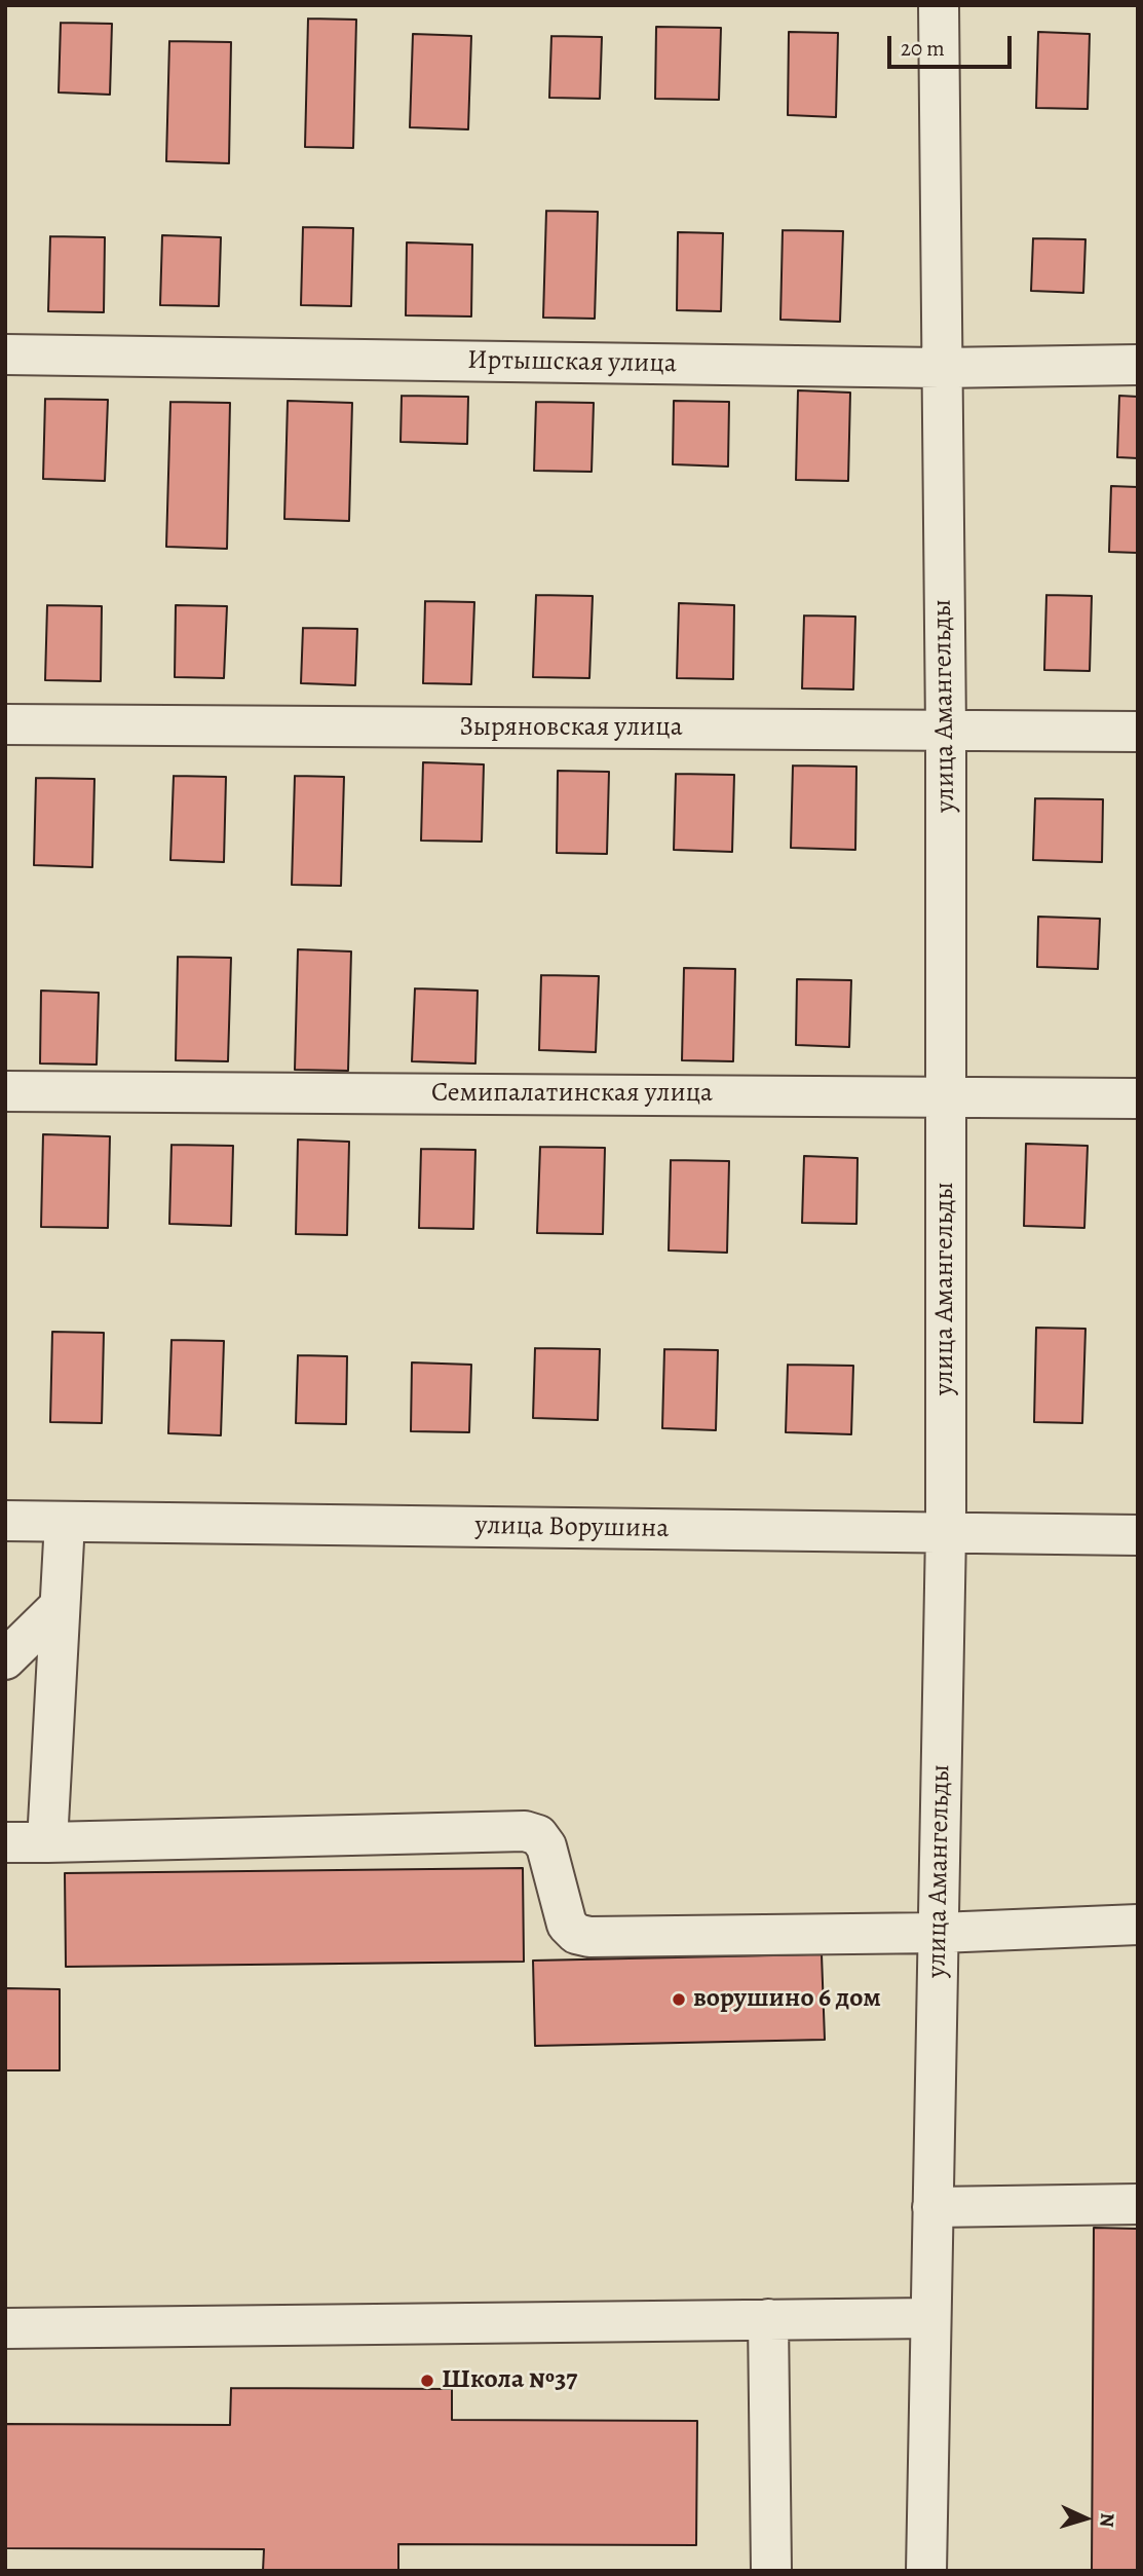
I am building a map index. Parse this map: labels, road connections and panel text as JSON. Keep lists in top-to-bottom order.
{
  "streets": {
    "street": [
      "Иртышская улица",
      "улица Амангельды",
      "Зыряновская улица",
      "Семипалатинская улица",
      "улица Ворушина"
    ]
  },
  "crossings": [
    ["Иртышская улица", "улица Амангельды"],
    ["улица Амангельды", "Зыряновская улица"],
    ["улица Амангельды", "Семипалатинская улица"],
    ["улица Амангельды", "улица Ворушина"]
  ],
  "places": ["ворушино 6 дом", "Школа №37"],
  "scale_bar": "20 m",
  "north": "right"
}
